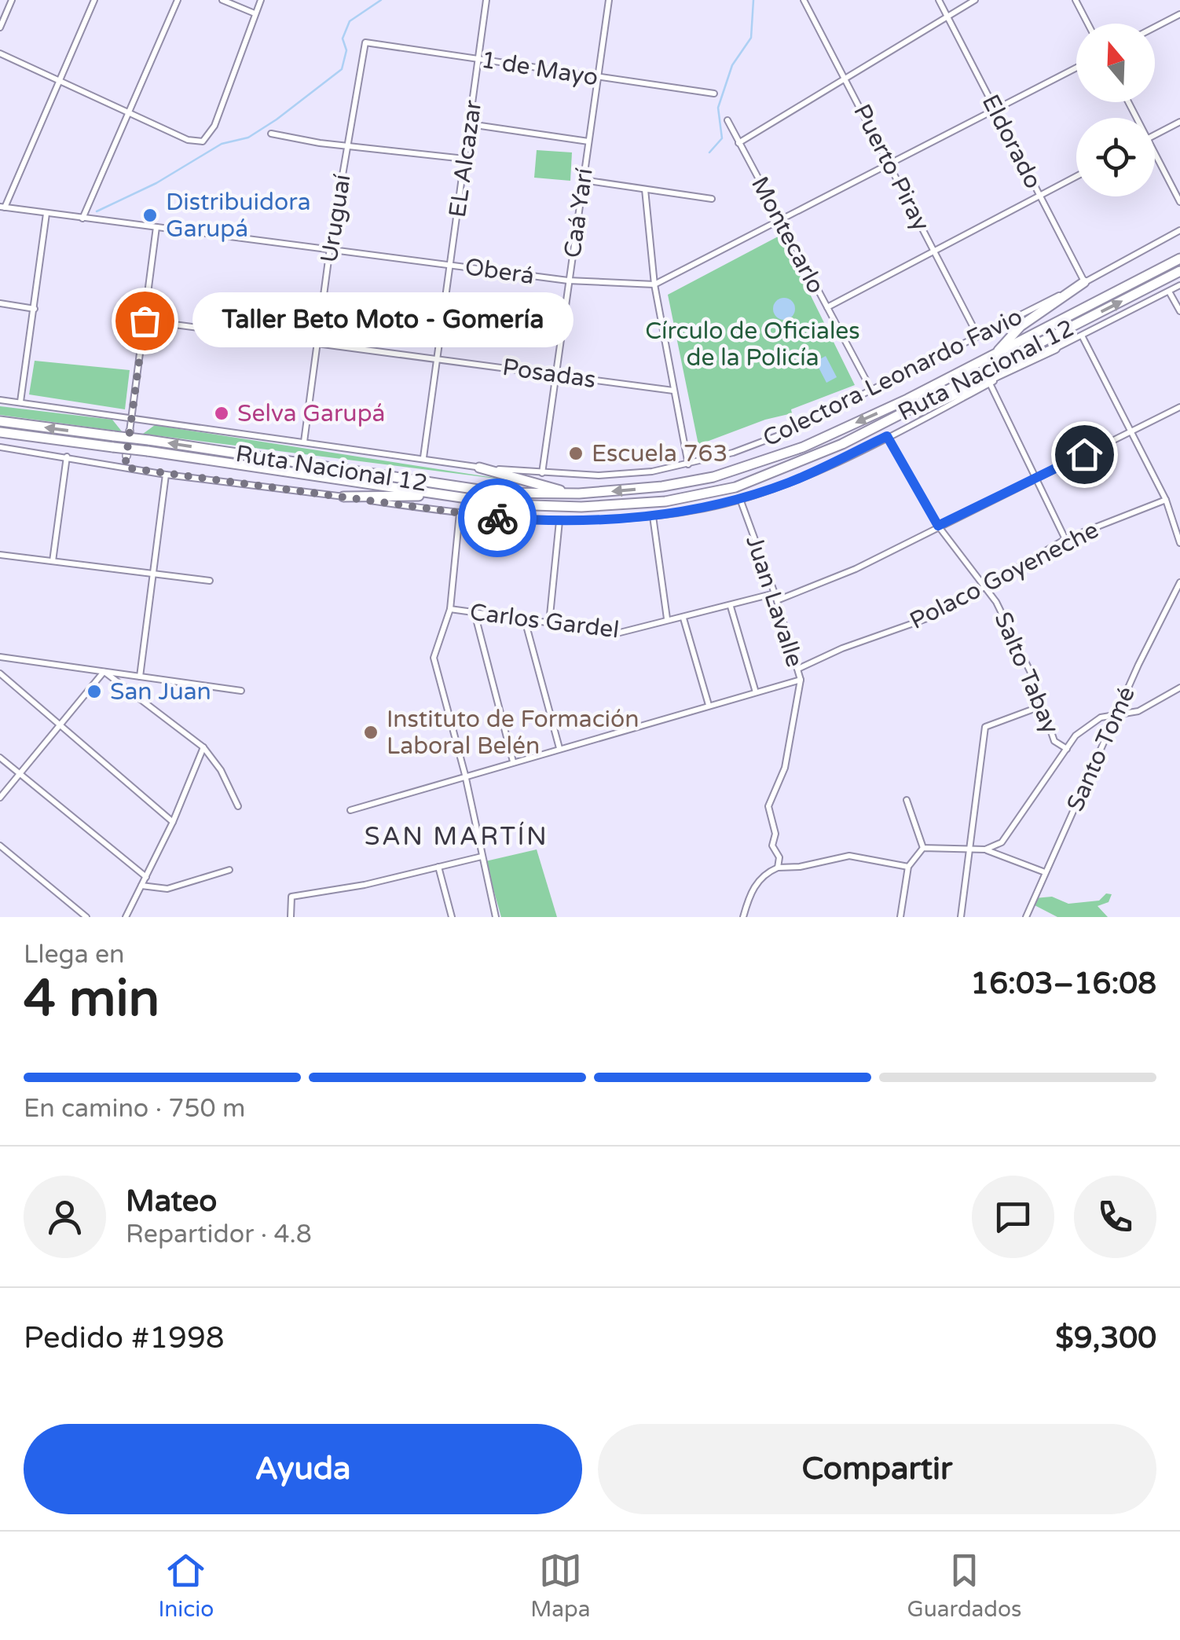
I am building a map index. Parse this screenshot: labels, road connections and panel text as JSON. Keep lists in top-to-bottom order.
{
  "streets": {
    "highway": ["Ruta Nacional 12"],
    "street": [
      "1 de Mayo",
      "Eldorado",
      "EL Alcazar",
      "Puerto Piray",
      "Caá Yarí",
      "Uruguaí",
      "Montecarlo",
      "Oberá",
      "Posadas",
      "Colectora Leonardo Favio",
      "Polaco Goyeneche",
      "Juan Lavalle",
      "Carlos Gardel",
      "Salto Tabay",
      "Santo Tomé"
    ]
  },
  "crossings": [
    ["1 de Mayo", "EL Alcazar"],
    ["1 de Mayo", "Caá Yarí"],
    ["1 de Mayo", "Uruguaí"],
    ["Eldorado", "Oberá"],
    ["Eldorado", "Colectora Leonardo Favio"],
    ["EL Alcazar", "Oberá"],
    ["EL Alcazar", "Posadas"],
    ["Puerto Piray", "Oberá"],
    ["Puerto Piray", "Colectora Leonardo Favio"],
    ["Caá Yarí", "Oberá"],
    ["Caá Yarí", "Posadas"],
    ["Caá Yarí", "Colectora Leonardo Favio"],
    ["Uruguaí", "Oberá"],
    ["Uruguaí", "Posadas"],
    ["Montecarlo", "Oberá"],
    ["Montecarlo", "Colectora Leonardo Favio"],
    ["Polaco Goyeneche", "Juan Lavalle"],
    ["Polaco Goyeneche", "Salto Tabay"],
    ["Juan Lavalle", "Carlos Gardel"],
    ["Carlos Gardel", "Salto Tabay"]
  ],
  "districts": ["SAN MARTÍN"],
  "parks": ["Círculo de Oficiales de la Policía"],
  "places": [
    "Distribuidora Garupá",
    "Taller Beto Moto - Gomería",
    "Selva Garupá",
    "Escuela 763",
    "San Juan",
    "Instituto de Formación Laboral Belén"
  ],
  "north": "top",
  "page": {
    "bubble": "Taller Beto Moto - Gomería",
    "heading": ["4 min", "Llega en", "16:03–16:08"],
    "panel": [
      "Mateo",
      "Repartidor · 4.8",
      "Pedido #1998",
      "$9,300"
    ],
    "bar": "En camino · 750 m",
    "buttons": ["Ayuda", "Compartir"],
    "tabs": ["Inicio", "Mapa", "Guardados"]
  }
}
